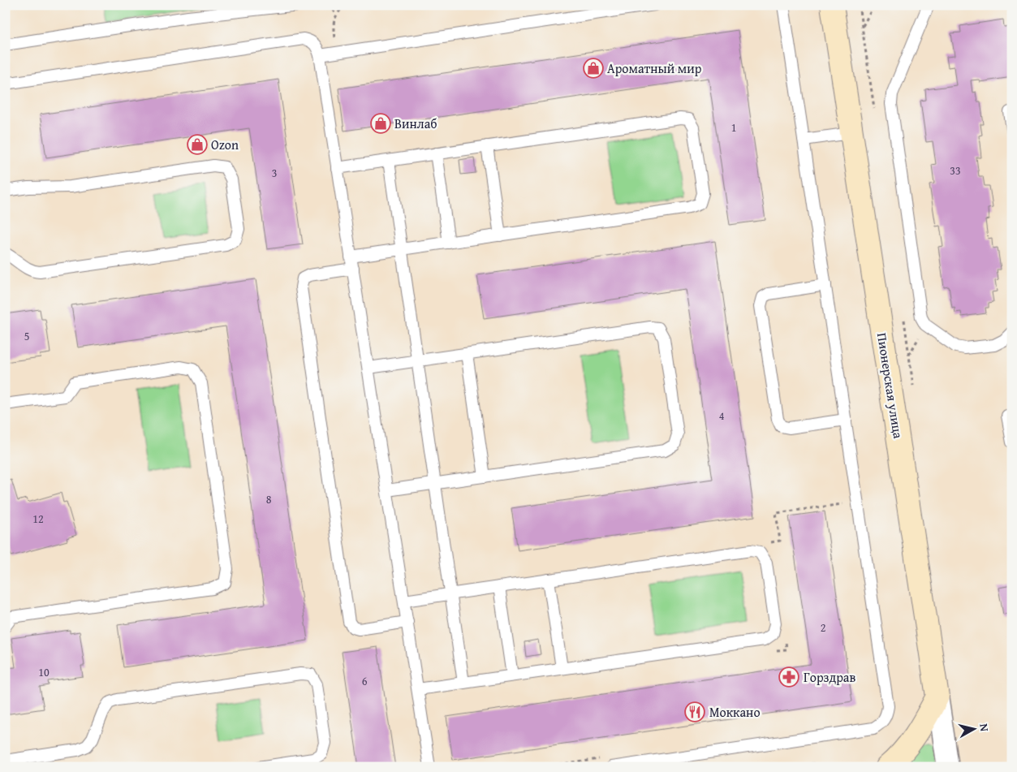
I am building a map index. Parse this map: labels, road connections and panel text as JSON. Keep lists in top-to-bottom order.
{
  "streets": {
    "street": ["Пионерская улица"]
  },
  "places": {
    "shop": ["Ароматный мир", "Винлаб", "Ozon"],
    "pharmacy": ["Горздрав"],
    "restaurant": ["Моккано"]
  },
  "house_numbers": [
    "1",
    "33",
    "3",
    "5",
    "4",
    "8",
    "12",
    "2",
    "10",
    "6"
  ],
  "north": "right"
}
